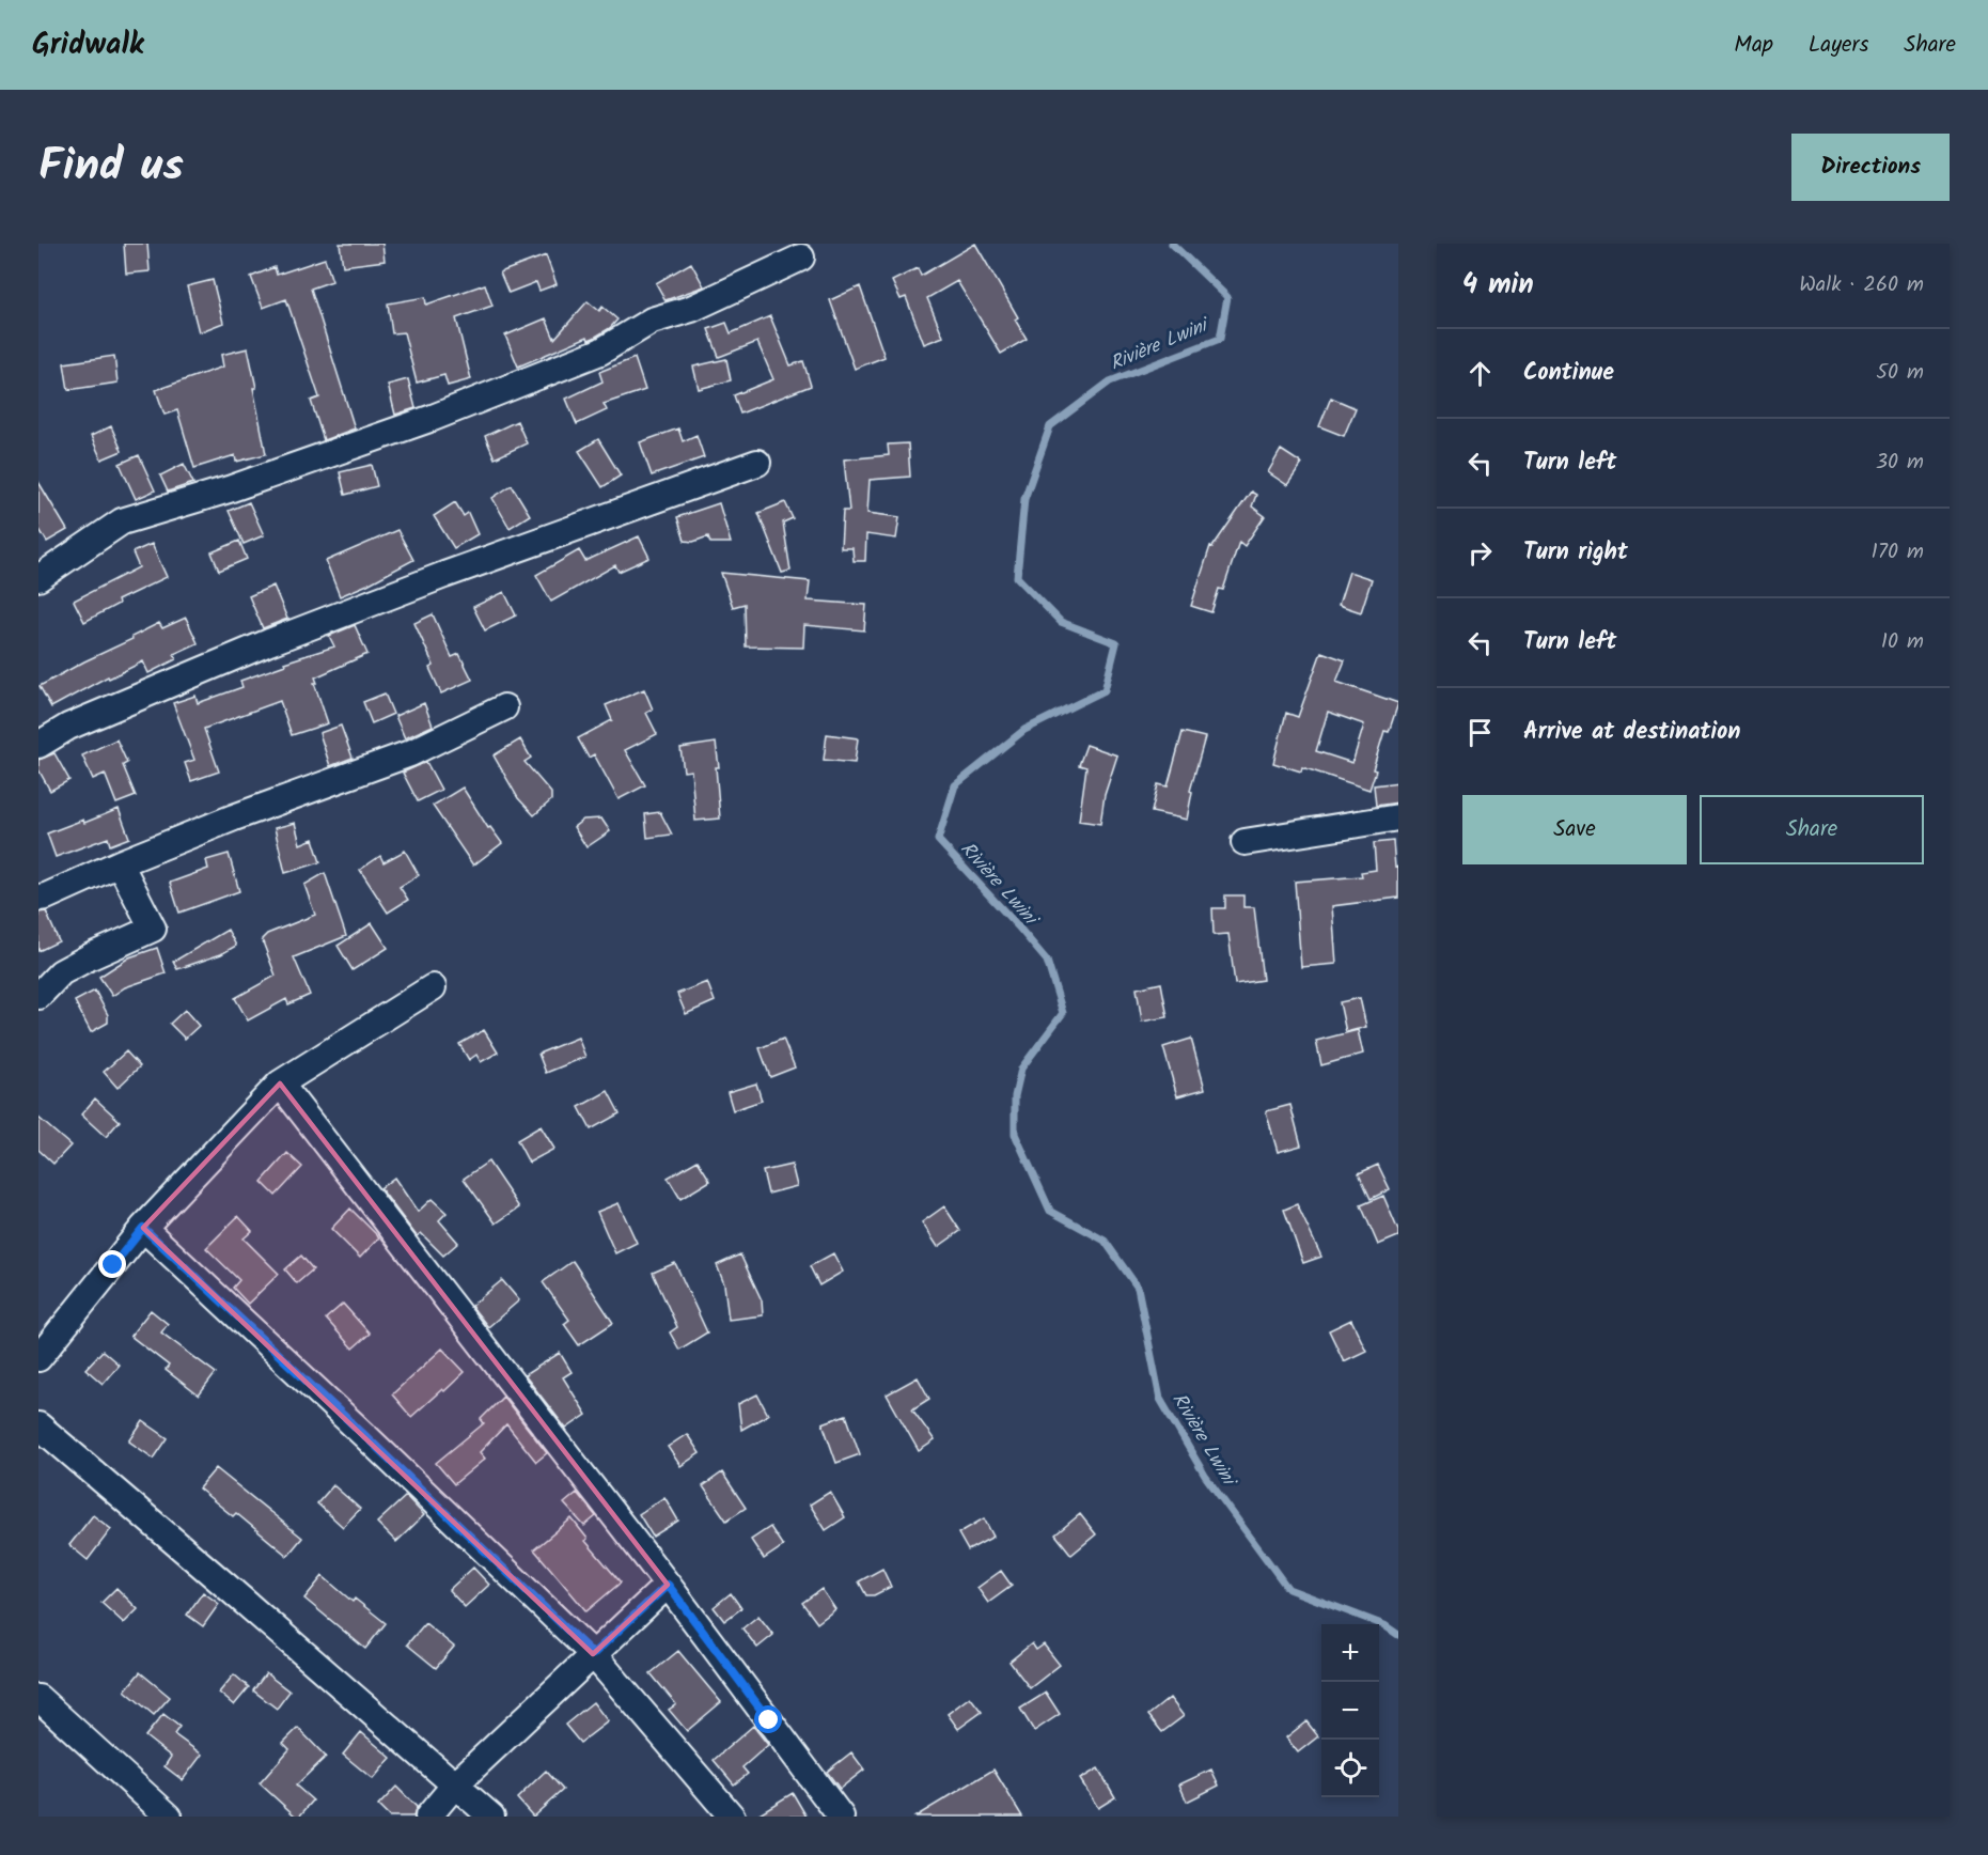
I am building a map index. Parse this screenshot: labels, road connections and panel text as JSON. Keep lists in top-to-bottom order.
{
  "water": ["Rivière Lwini"],
  "page": {
    "header": "Gridwalk",
    "nav": ["Map", "Layers", "Share"],
    "title": "Find us",
    "buttons": [
      "Directions",
      ["Save", "Share"]
    ],
    "heading": ["4 min", "Walk · 260 m"],
    "list": [
      ["Continue", "50 m"],
      ["Turn left", "30 m"],
      ["Turn right", "170 m"],
      ["Turn left", "10 m"],
      "Arrive at destination"
    ],
    "map_buttons": ["+", "−"]
  }
}
